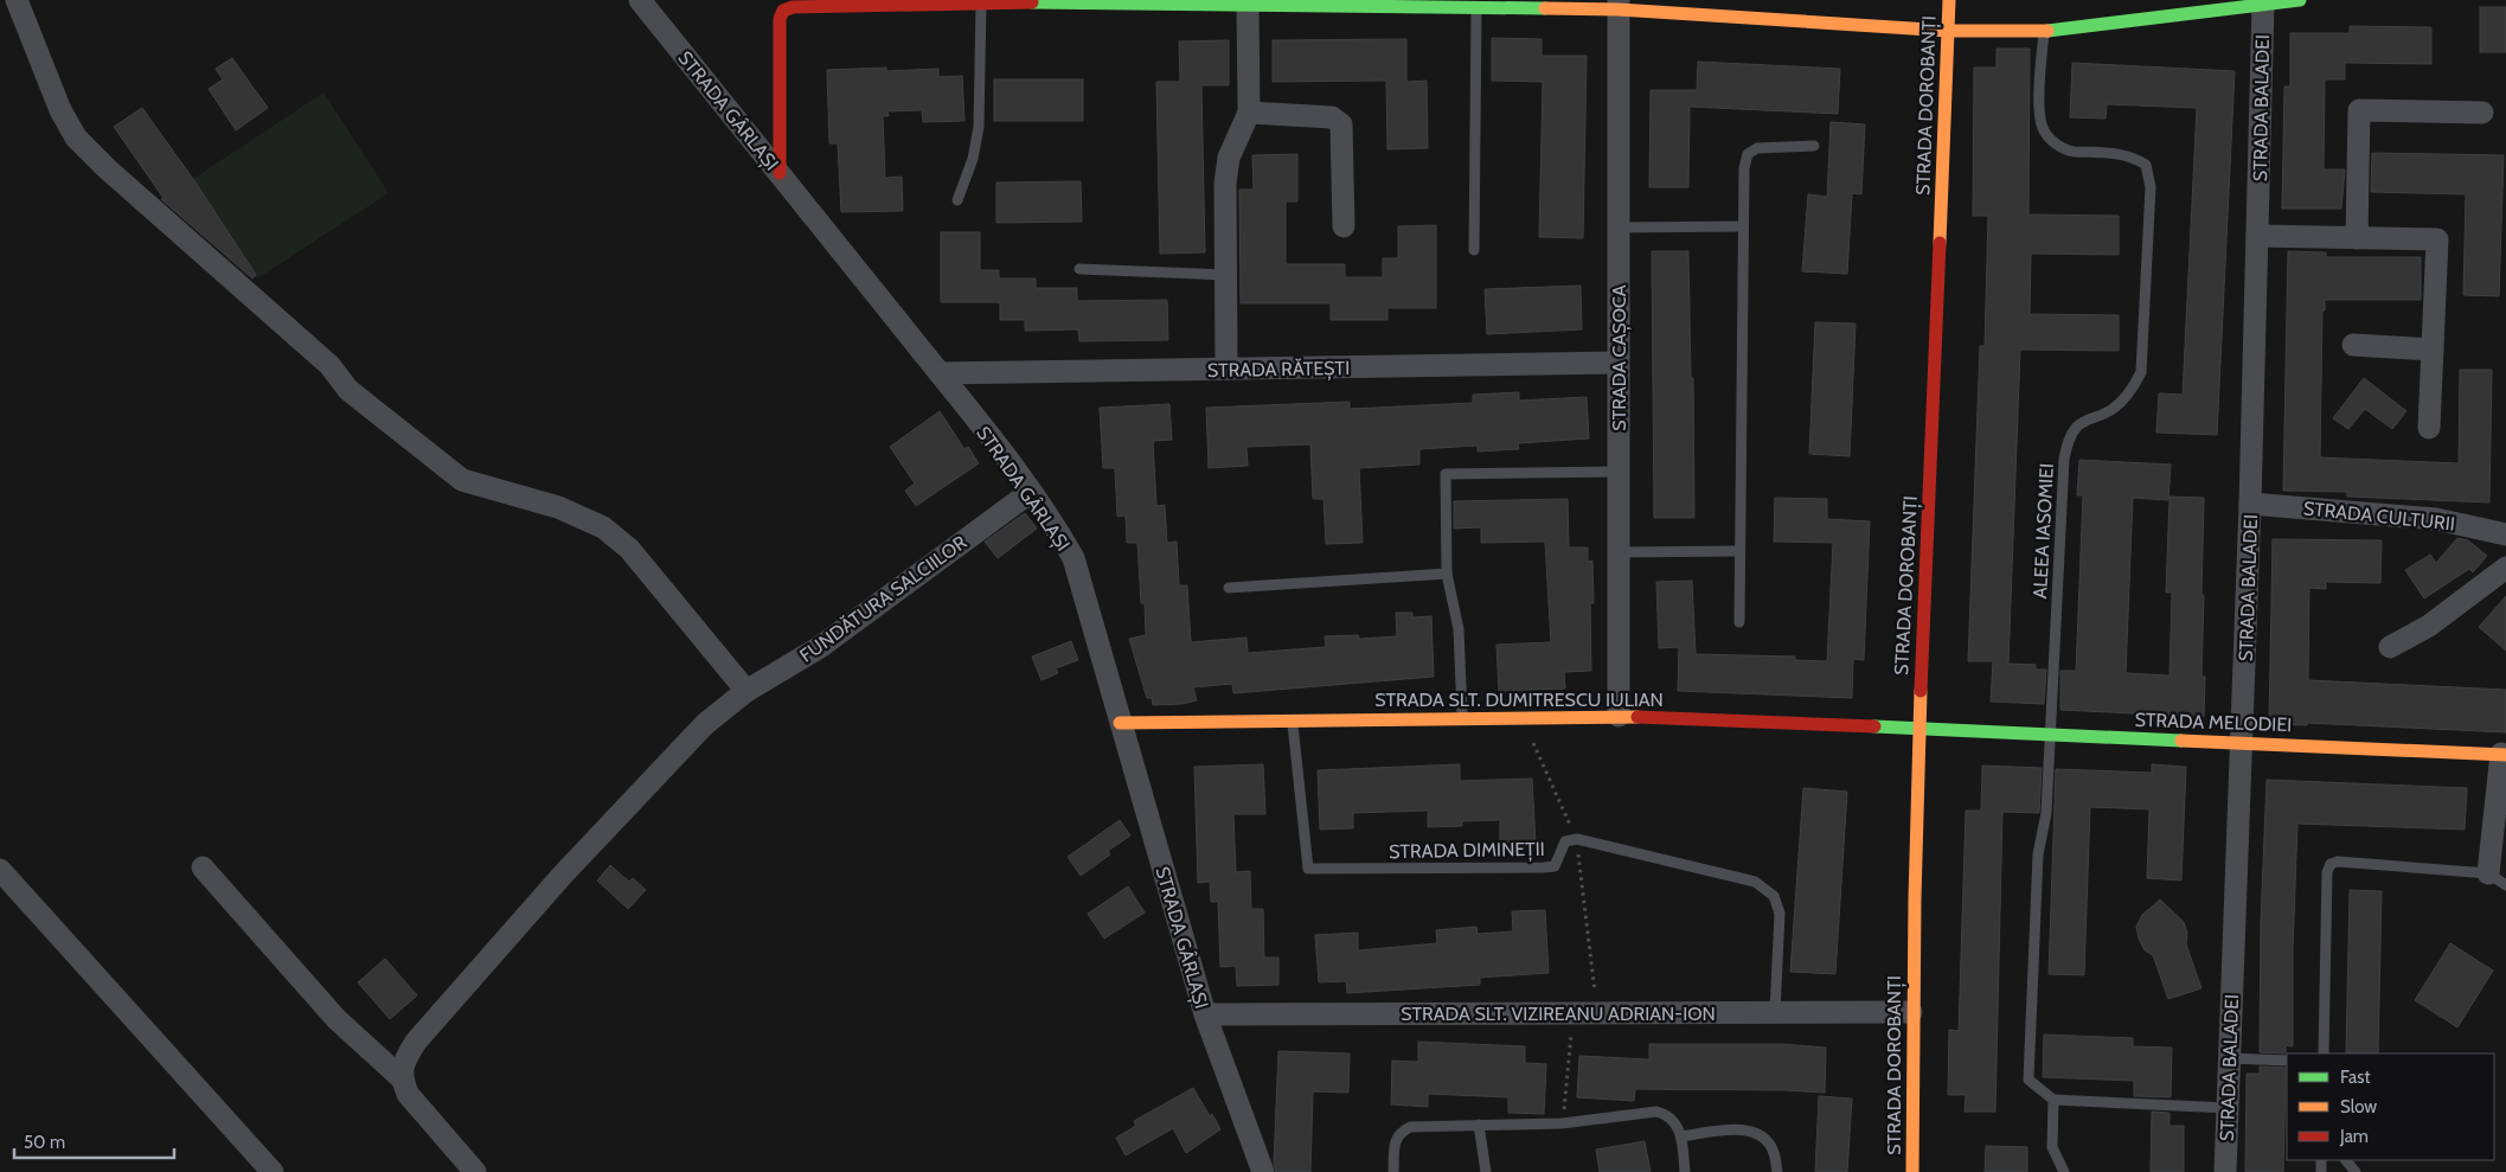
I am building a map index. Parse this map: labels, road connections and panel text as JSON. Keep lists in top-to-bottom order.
{
  "streets": {
    "street": [
      "STRADA DOROBANȚI",
      "STRADA BALADEI",
      "STRADA GÂRLAȘI",
      "STRADA CAȘOCA",
      "STRADA RĂTEȘTI",
      "STRADA CULTURII",
      "FUNDĂTURA SALCIILOR",
      "STRADA SLT. DUMITRESCU IULIAN",
      "STRADA MELODIEI",
      "STRADA SLT. VIZIREANU ADRIAN-ION"
    ],
    "lane": ["ALEEA IASOMIEI", "STRADA DIMINEȚII"]
  },
  "crossings": [
    ["STRADA DOROBANȚI", "STRADA SLT. DUMITRESCU IULIAN"],
    ["STRADA DOROBANȚI", "STRADA MELODIEI"],
    ["STRADA DOROBANȚI", "STRADA SLT. VIZIREANU ADRIAN-ION"],
    ["STRADA BALADEI", "STRADA CULTURII"],
    ["STRADA BALADEI", "STRADA MELODIEI"],
    ["STRADA GÂRLAȘI", "STRADA RĂTEȘTI"],
    ["STRADA GÂRLAȘI", "FUNDĂTURA SALCIILOR"],
    ["STRADA GÂRLAȘI", "STRADA SLT. DUMITRESCU IULIAN"],
    ["STRADA GÂRLAȘI", "STRADA SLT. VIZIREANU ADRIAN-ION"],
    ["STRADA CAȘOCA", "STRADA RĂTEȘTI"],
    ["STRADA CAȘOCA", "STRADA SLT. DUMITRESCU IULIAN"],
    ["ALEEA IASOMIEI", "STRADA MELODIEI"],
    ["STRADA SLT. DUMITRESCU IULIAN", "STRADA MELODIEI"],
    ["STRADA SLT. DUMITRESCU IULIAN", "STRADA DIMINEȚII"],
    ["STRADA DIMINEȚII", "STRADA SLT. VIZIREANU ADRIAN-ION"]
  ],
  "legend": ["Fast", "Slow", "Jam"],
  "scale_bar": "50 m"
}
